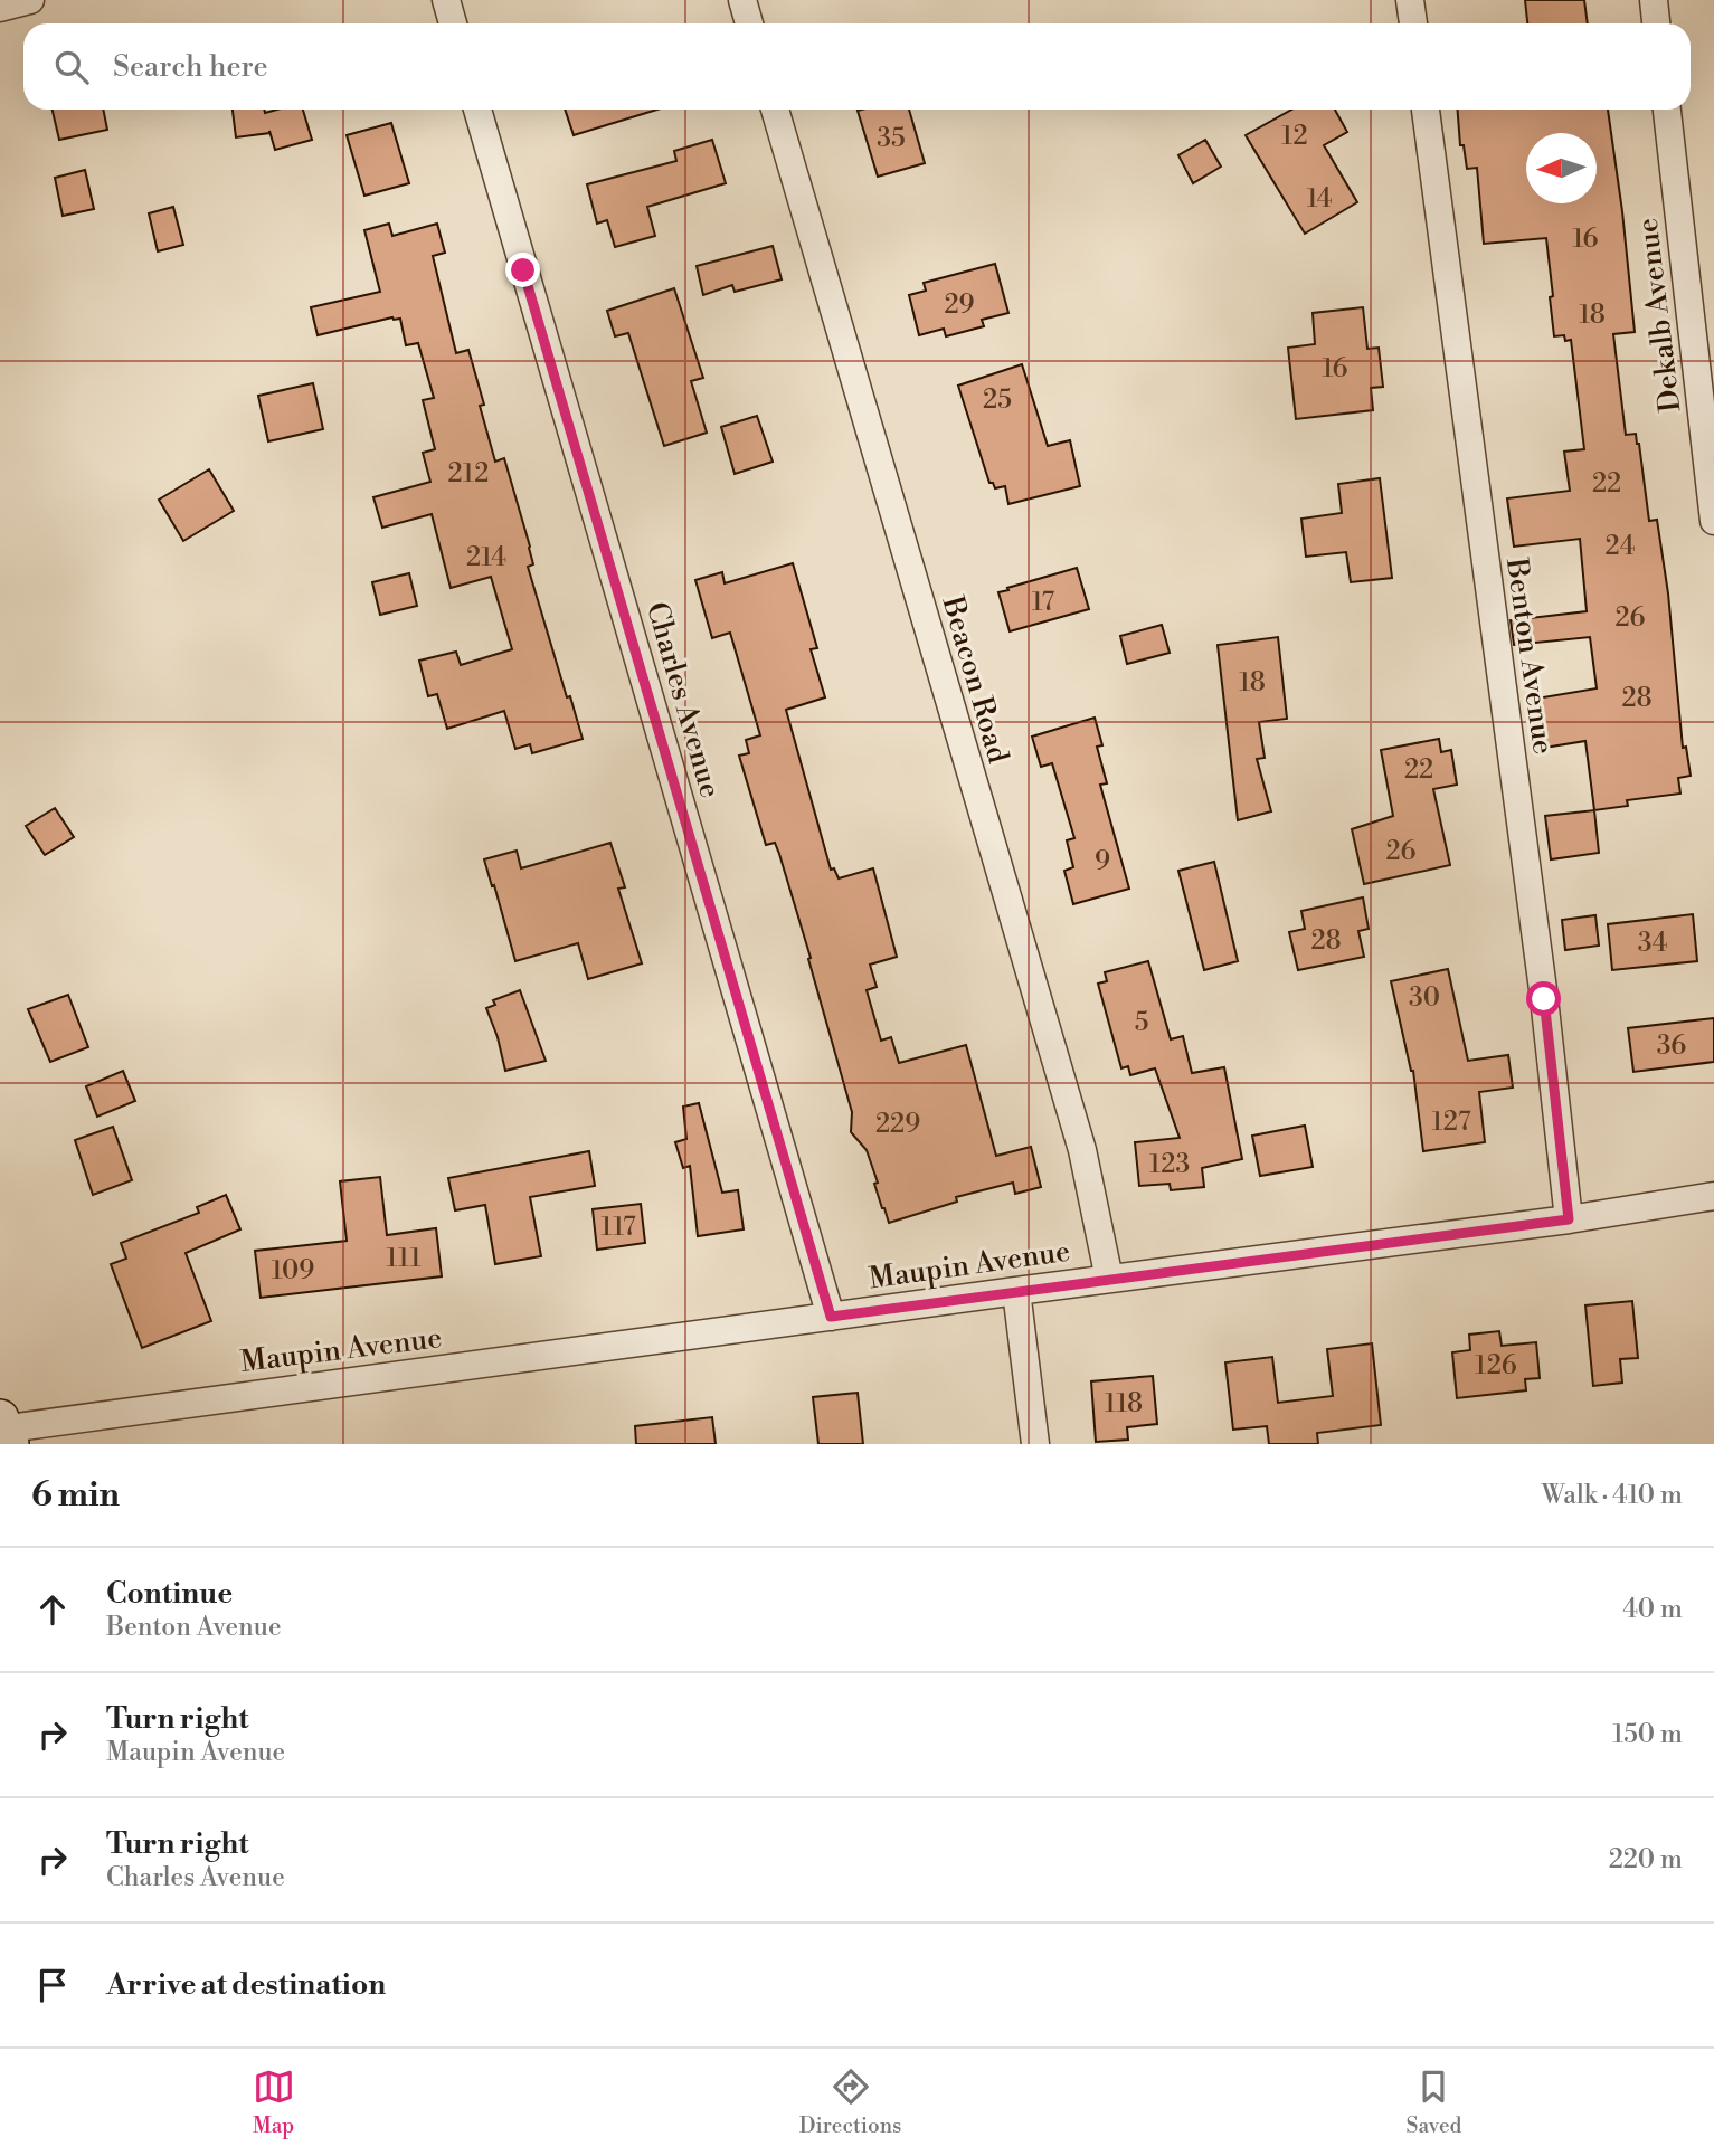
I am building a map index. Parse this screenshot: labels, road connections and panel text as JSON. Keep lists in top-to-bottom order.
{
  "streets": {
    "street": [
      "Dekalb Avenue",
      "Benton Avenue",
      "Beacon Road",
      "Charles Avenue",
      "Maupin Avenue"
    ]
  },
  "crossings": [
    ["Benton Avenue", "Maupin Avenue"],
    ["Beacon Road", "Maupin Avenue"],
    ["Charles Avenue", "Maupin Avenue"]
  ],
  "house_numbers": [
    "12",
    "35",
    "14",
    "16",
    "29",
    "18",
    "16",
    "25",
    "212",
    "22",
    "24",
    "214",
    "17",
    "26",
    "18",
    "28",
    "22",
    "26",
    "9",
    "28",
    "34",
    "30",
    "5",
    "36",
    "127",
    "229",
    "123",
    "117",
    "111",
    "109",
    "126",
    "118"
  ],
  "north": "left",
  "page": {
    "search": "Search here",
    "heading": ["6 min", "Walk · 410 m"],
    "list": [
      ["Continue", "Benton Avenue", "40 m"],
      ["Turn right", "Maupin Avenue", "150 m"],
      ["Turn right", "Charles Avenue", "220 m"],
      "Arrive at destination"
    ],
    "nav": ["Map", "Directions", "Saved"]
  }
}
